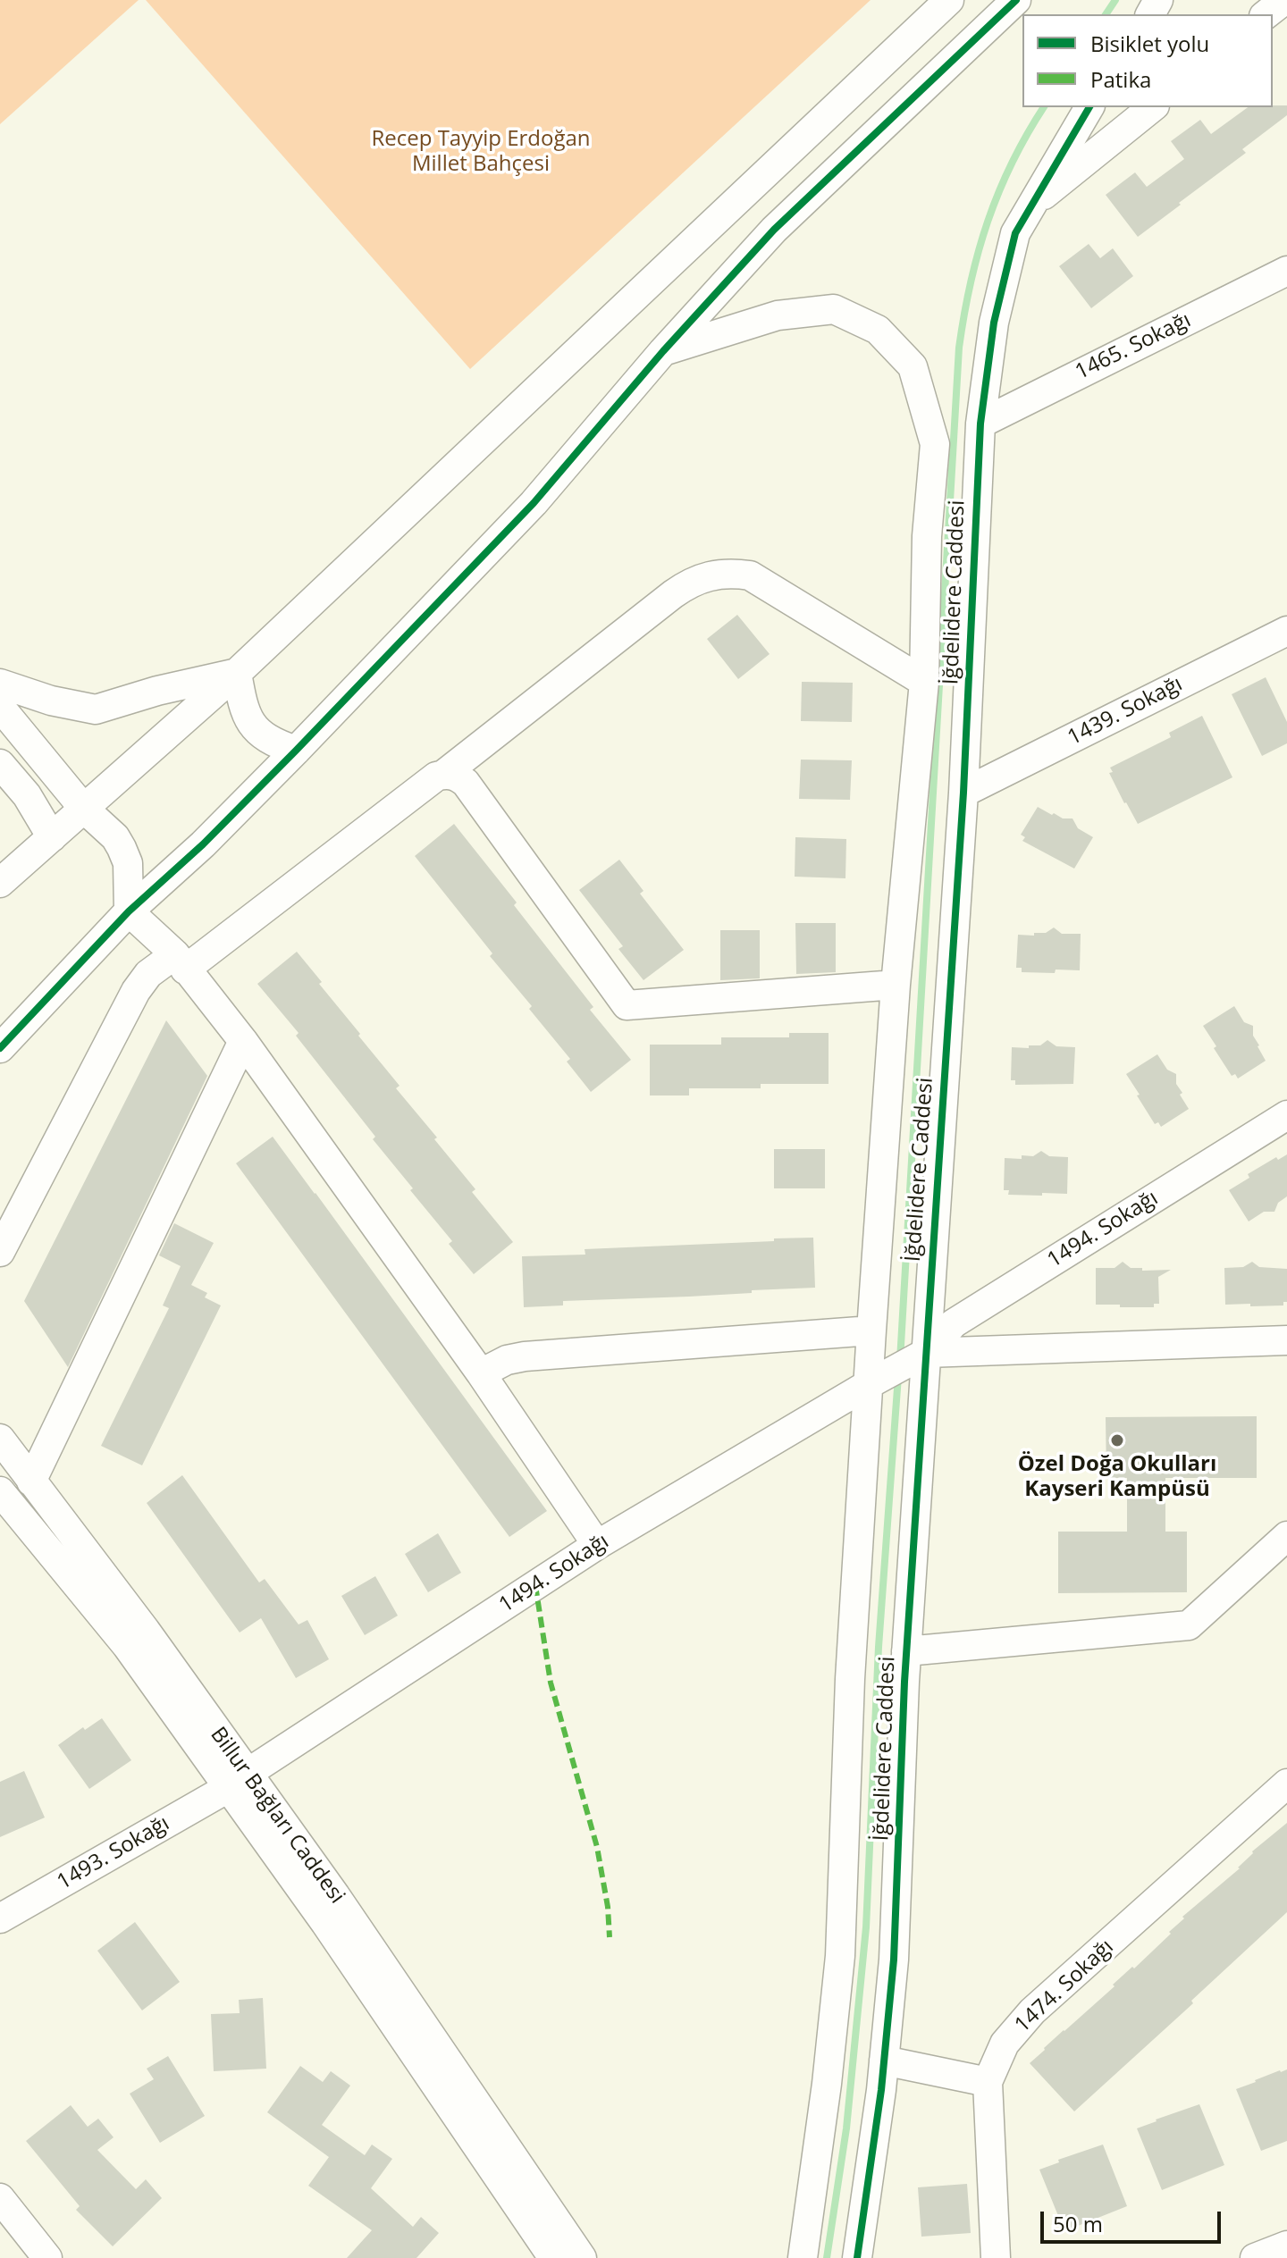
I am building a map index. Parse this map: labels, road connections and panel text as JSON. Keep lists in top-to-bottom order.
{
  "streets": {
    "street": [
      "1465. Sokağı",
      "İğdelidere Caddesi",
      "1439. Sokağı",
      "1494. Sokağı",
      "Billur Bağları Caddesi",
      "1493. Sokağı",
      "1474. Sokağı"
    ]
  },
  "crossings": [
    ["1465. Sokağı", "İğdelidere Caddesi"],
    ["İğdelidere Caddesi", "1439. Sokağı"],
    ["İğdelidere Caddesi", "1494. Sokağı"],
    ["1494. Sokağı", "Billur Bağları Caddesi"],
    ["1494. Sokağı", "1493. Sokağı"],
    ["Billur Bağları Caddesi", "1493. Sokağı"]
  ],
  "parks": ["Recep Tayyip Erdoğan Millet Bahçesi"],
  "places": ["Özel Doğa Okulları Kayseri Kampüsü"],
  "legend": ["Bisiklet yolu", "Patika"],
  "scale_bar": "50 m"
}
